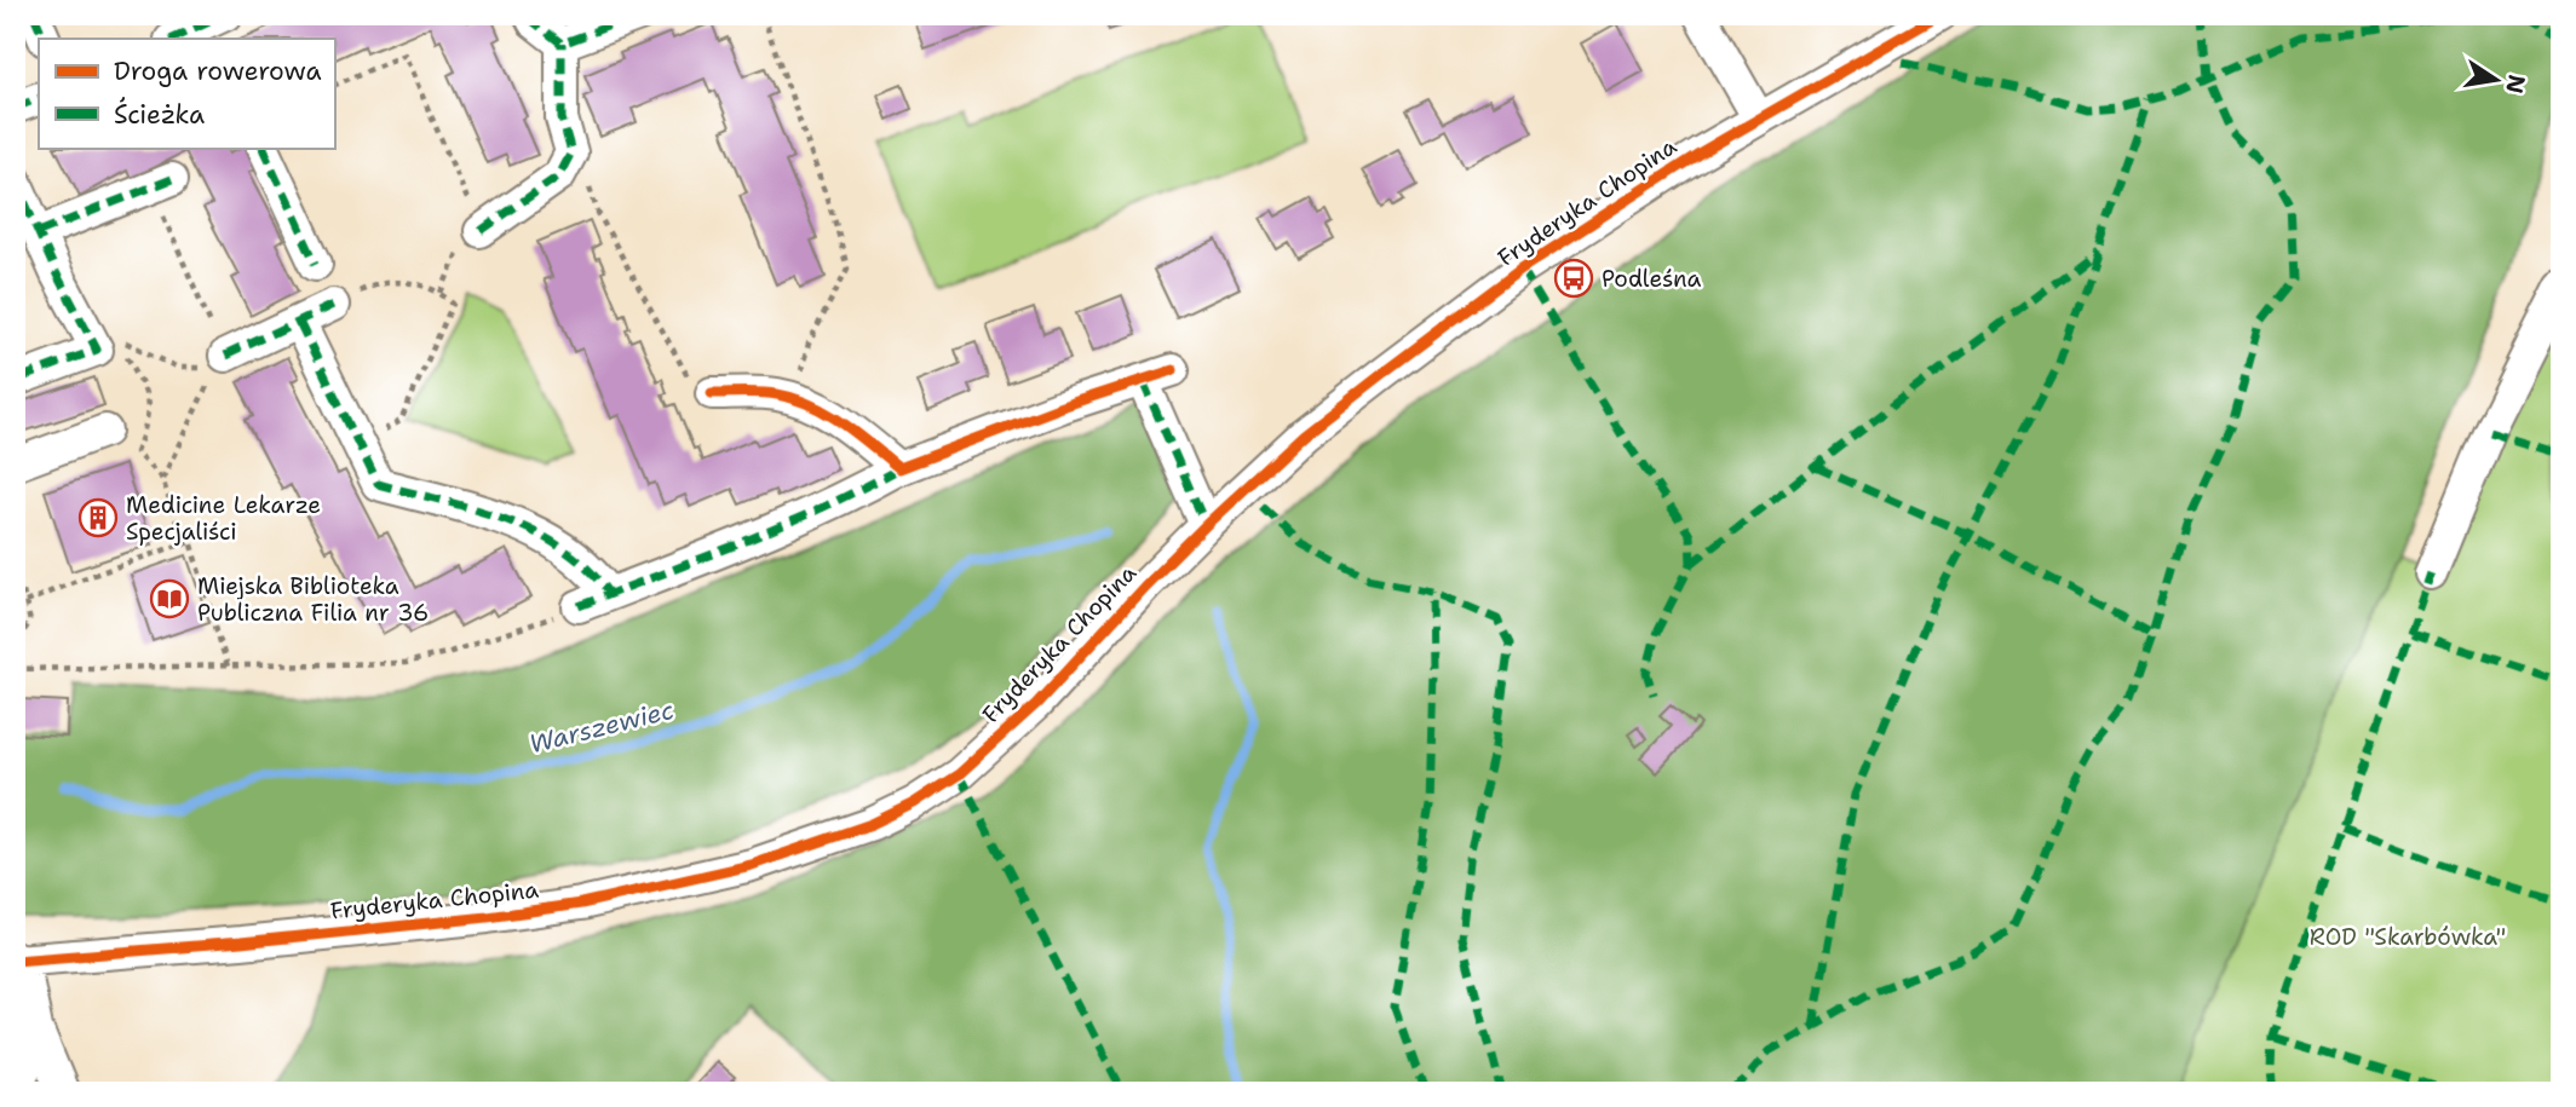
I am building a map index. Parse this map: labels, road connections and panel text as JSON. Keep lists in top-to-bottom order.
{
  "streets": {
    "street": ["Fryderyka Chopina"]
  },
  "water": ["Warszewiec"],
  "parks": ["ROD \"Skarbówka\""],
  "places": {
    "bus stop": ["Podleśna"],
    "building": ["Medicine Lekarze Specjaliści"],
    "library": ["Miejska Biblioteka Publiczna Filia nr 36"]
  },
  "legend": ["Droga rowerowa", "Ścieżka"],
  "north": "right"
}
